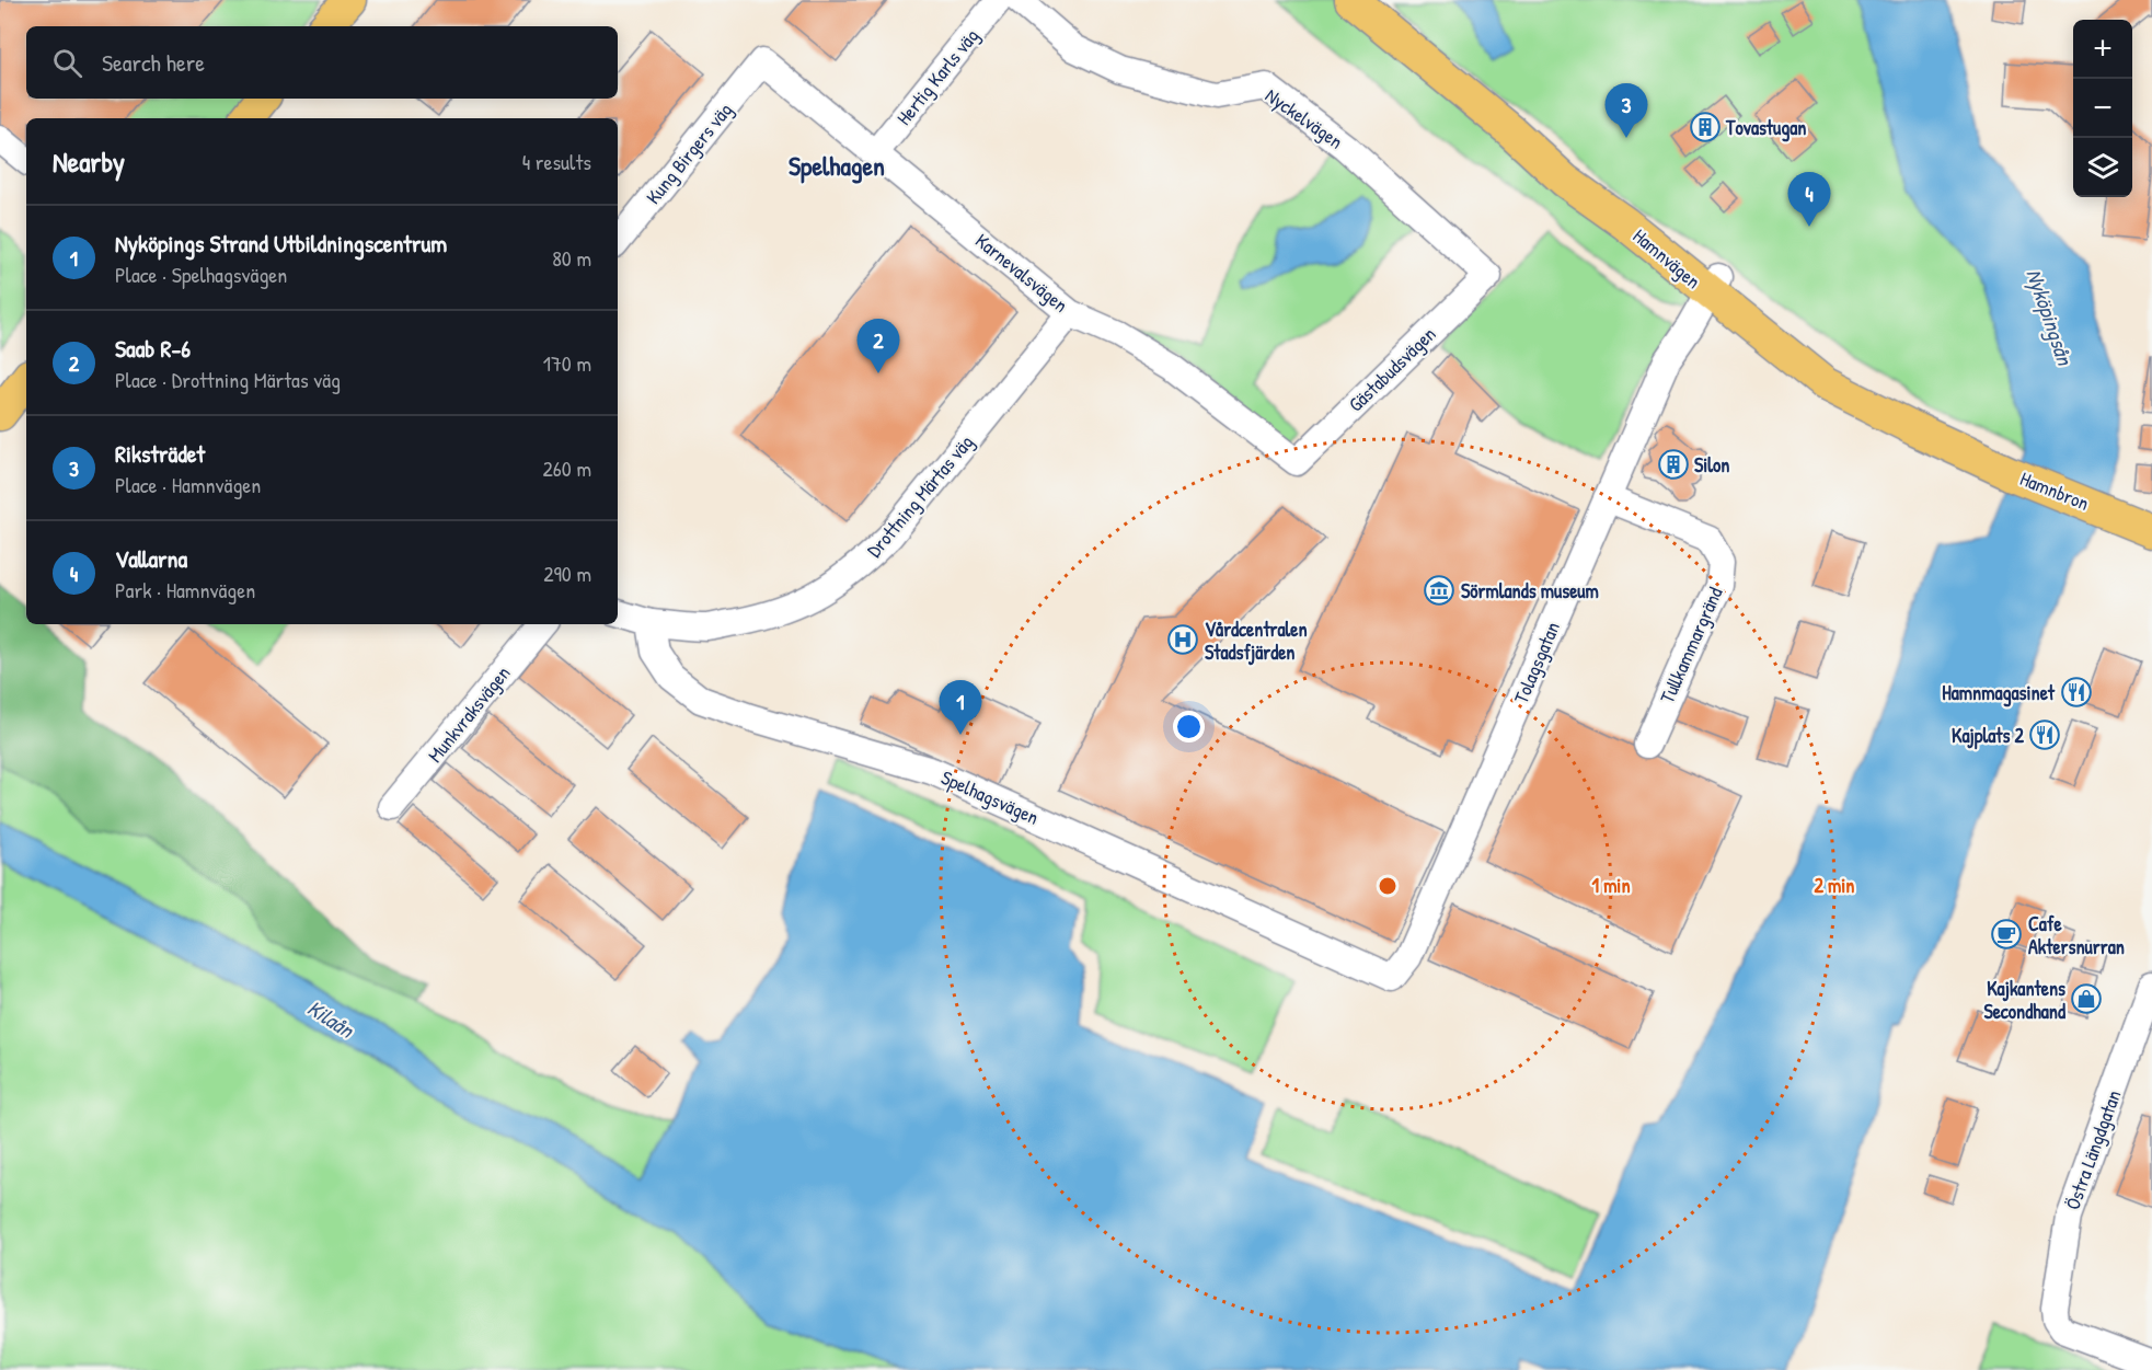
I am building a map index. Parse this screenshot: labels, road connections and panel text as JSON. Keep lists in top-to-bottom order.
{
  "streets": {
    "main road": ["Hamnvägen", "Hamnbron"],
    "street": [
      "Hertig Karls väg",
      "Nyckelvägen",
      "Kung Birgers väg",
      "Karnevalsvägen",
      "Gästabudsvägen",
      "Drottning Märtas väg",
      "Tullkammargränd",
      "Tolagsgatan",
      "Munkvraksvägen",
      "Spelhagsvägen",
      "Östra Längdgatan"
    ]
  },
  "crossings": [
    ["Hertig Karls väg", "Karnevalsvägen"],
    ["Nyckelvägen", "Gästabudsvägen"],
    ["Kung Birgers väg", "Karnevalsvägen"],
    ["Hamnvägen", "Hamnbron"],
    ["Hamnvägen", "Tolagsgatan"],
    ["Karnevalsvägen", "Gästabudsvägen"],
    ["Karnevalsvägen", "Drottning Märtas väg"],
    ["Drottning Märtas väg", "Spelhagsvägen"],
    ["Tullkammargränd", "Tolagsgatan"],
    ["Tolagsgatan", "Spelhagsvägen"]
  ],
  "districts": ["Spelhagen"],
  "water": ["Nyköpingsån", "Kilaån"],
  "places": {
    "building": ["Tovastugan", "Silon"],
    "museum": ["Sörmlands museum"],
    "hospital": ["Vårdcentralen Stadsfjärden"],
    "restaurant": ["Hamnmagasinet", "Kajplats 2"],
    "cafe": ["Cafe Aktersnurran"],
    "shop": ["Kajkantens Secondhand"]
  },
  "page": {
    "map_buttons": ["+", "−"],
    "search": "Search here",
    "pins": [
      "3",
      "4",
      "2",
      "1"
    ],
    "heading": ["Nearby", "4 results"],
    "list": [
      {
        "mark": "1",
        "name": "Nyköpings Strand Utbildningscentrum",
        "note": "Place · Spelhagsvägen",
        "value": "80 m"
      },
      {
        "mark": "2",
        "name": "Saab R-6",
        "note": "Place · Drottning Märtas väg",
        "value": "170 m"
      },
      {
        "mark": "3",
        "name": "Riksträdet",
        "note": "Place · Hamnvägen",
        "value": "260 m"
      },
      {
        "mark": "4",
        "name": "Vallarna",
        "note": "Park · Hamnvägen",
        "value": "290 m"
      }
    ]
  },
  "rings": ["1 min", "2 min"]
}
